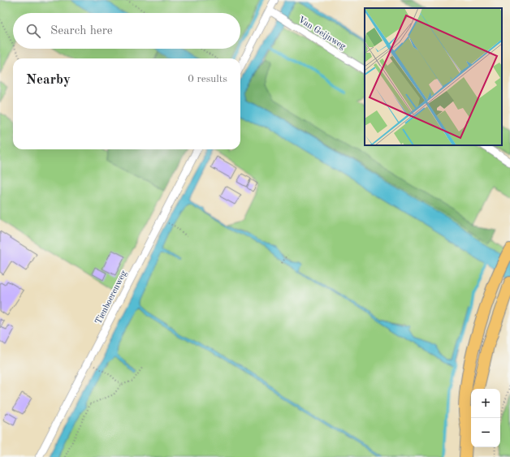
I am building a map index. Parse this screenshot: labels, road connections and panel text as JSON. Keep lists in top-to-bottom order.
{
  "streets": {
    "street": ["Van Geijnweg", "Tienboerenweg"]
  },
  "page": {
    "search": "Search here",
    "heading": ["Nearby", "0 results"],
    "map_buttons": ["+", "−"]
  }
}
